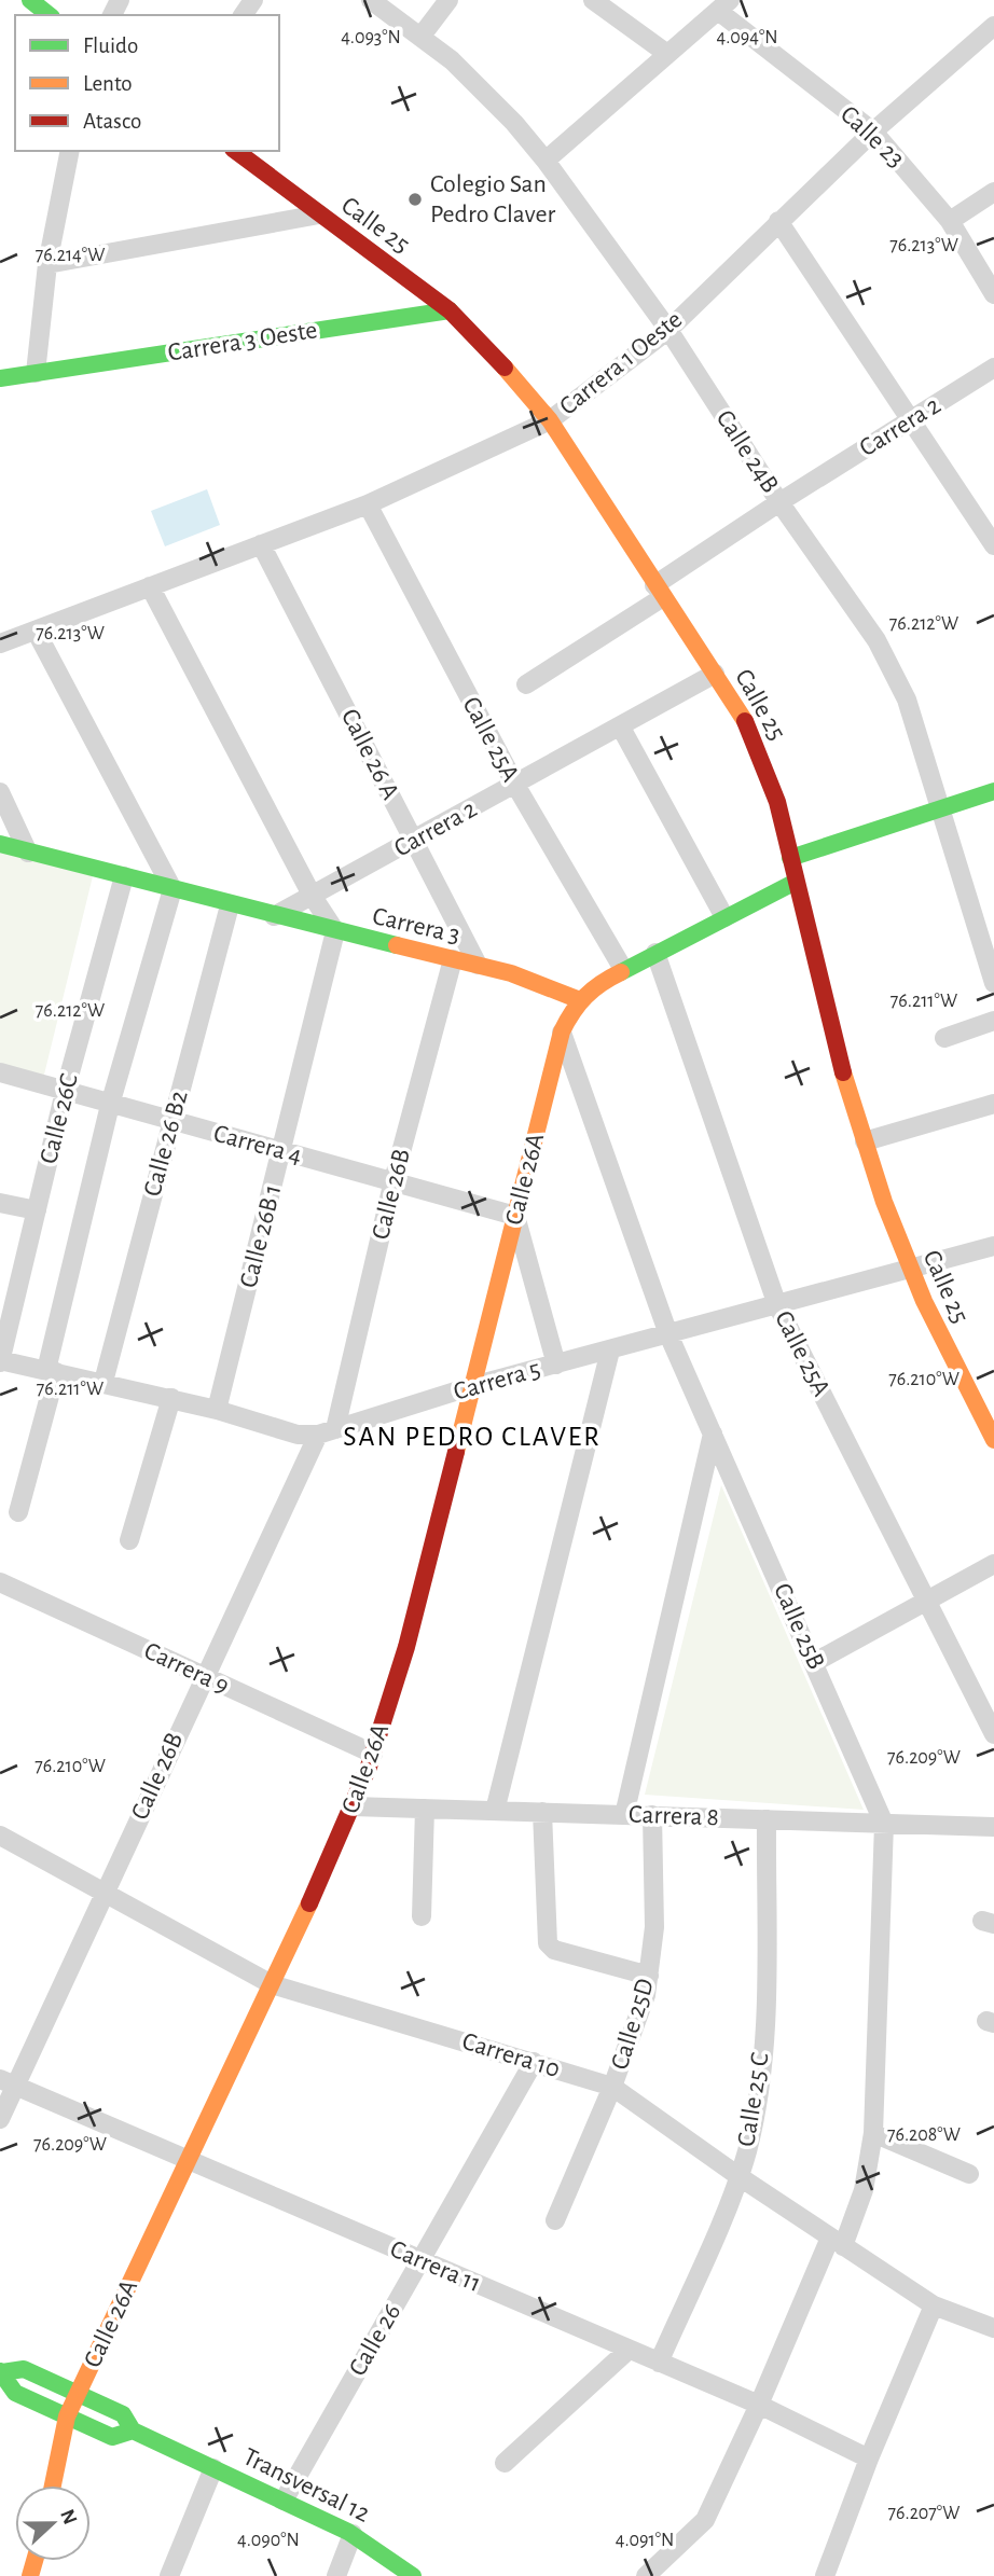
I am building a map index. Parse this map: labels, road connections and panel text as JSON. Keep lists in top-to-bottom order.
{
  "streets": {
    "street": [
      "Calle 23",
      "Calle 25",
      "Carrera 3 Oeste",
      "Carrera 1 Oeste",
      "Carrera 2",
      "Calle 24B",
      "Calle 25A",
      "Calle 26 A",
      "Carrera 3",
      "Calle 26C",
      "Calle 26 B2",
      "Carrera 4",
      "Calle 26A",
      "Calle 26B",
      "Calle 26B 1",
      "Carrera 5",
      "Calle 25B",
      "Carrera 9",
      "Carrera 8",
      "Calle 25D",
      "Carrera 10",
      "Calle 25 C",
      "Carrera 11",
      "Calle 26",
      "Transversal 12"
    ]
  },
  "crossings": [
    ["Calle 23", "Carrera 1 Oeste"],
    ["Calle 25", "Carrera 3 Oeste"],
    ["Calle 25", "Carrera 1 Oeste"],
    ["Calle 25", "Carrera 2"],
    ["Calle 25", "Carrera 5"],
    ["Carrera 1 Oeste", "Calle 24B"],
    ["Carrera 1 Oeste", "Calle 25A"],
    ["Carrera 1 Oeste", "Calle 26 A"],
    ["Carrera 2", "Calle 24B"],
    ["Carrera 2", "Calle 25A"],
    ["Carrera 2", "Calle 26 A"],
    ["Carrera 2", "Carrera 3"],
    ["Calle 25A", "Carrera 5"],
    ["Calle 26 A", "Carrera 3"],
    ["Carrera 3", "Calle 26C"],
    ["Carrera 3", "Calle 26 B2"],
    ["Carrera 3", "Calle 26A"],
    ["Carrera 3", "Calle 26B"],
    ["Carrera 3", "Calle 26B 1"],
    ["Calle 26C", "Carrera 4"],
    ["Calle 26C", "Carrera 5"],
    ["Calle 26 B2", "Carrera 4"],
    ["Calle 26 B2", "Carrera 5"],
    ["Carrera 4", "Calle 26A"],
    ["Carrera 4", "Calle 26B"],
    ["Carrera 4", "Calle 26B 1"],
    ["Calle 26A", "Carrera 5"],
    ["Calle 26A", "Calle 25B"],
    ["Calle 26A", "Carrera 9"],
    ["Calle 26A", "Carrera 8"],
    ["Calle 26A", "Carrera 10"],
    ["Calle 26A", "Carrera 11"],
    ["Calle 26A", "Transversal 12"],
    ["Calle 26B", "Carrera 5"],
    ["Calle 26B", "Carrera 9"],
    ["Calle 26B", "Carrera 10"],
    ["Calle 26B", "Carrera 11"],
    ["Calle 26B 1", "Carrera 5"],
    ["Carrera 5", "Calle 25B"],
    ["Calle 25B", "Carrera 8"],
    ["Calle 25B", "Carrera 10"],
    ["Calle 25B", "Carrera 11"],
    ["Carrera 8", "Calle 25D"],
    ["Carrera 8", "Calle 25 C"],
    ["Calle 25D", "Carrera 10"],
    ["Carrera 10", "Calle 25 C"],
    ["Carrera 10", "Calle 26"],
    ["Calle 25 C", "Carrera 11"],
    ["Carrera 11", "Calle 26"],
    ["Calle 26", "Transversal 12"]
  ],
  "districts": ["SAN PEDRO CLAVER"],
  "places": ["Colegio San Pedro Claver"],
  "legend": ["Fluido", "Lento", "Atasco"],
  "north": "right",
  "coordinates": [
    "4.094°N",
    "4.093°N",
    "76.213°W",
    "76.214°W",
    "76.212°W",
    "76.211°W",
    "76.210°W",
    "76.209°W",
    "76.208°W",
    "76.207°W",
    "4.090°N",
    "4.091°N"
  ]
}
